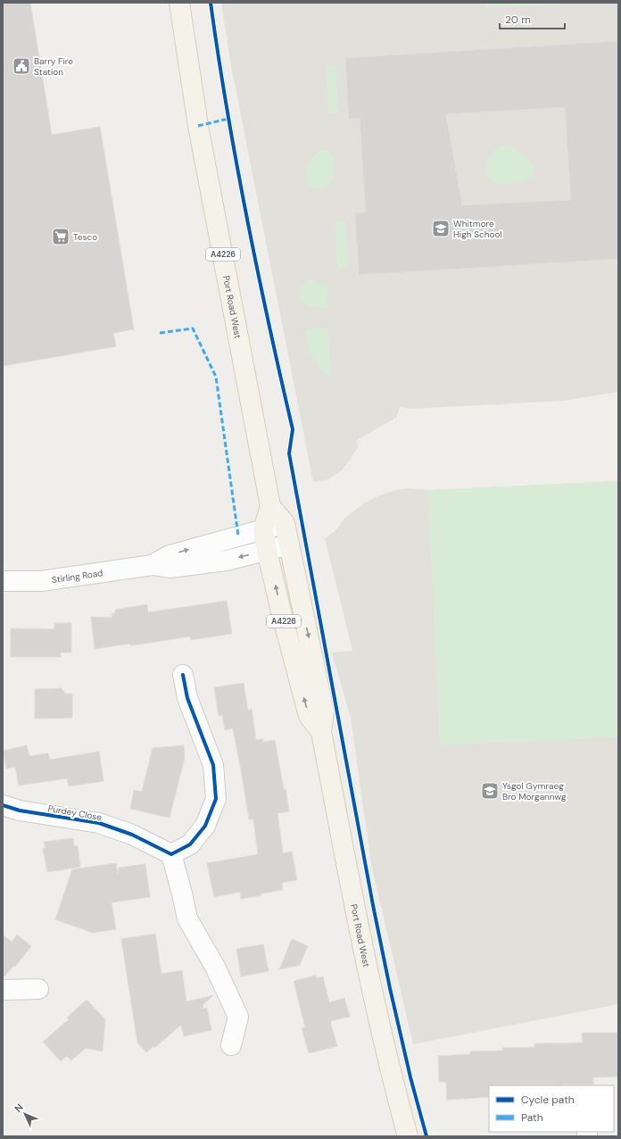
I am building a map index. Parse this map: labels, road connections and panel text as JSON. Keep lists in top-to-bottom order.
{
  "streets": {
    "main road": ["A4226", "Port Road West"],
    "street": ["Stirling Road", "Purdey Close"]
  },
  "crossings": [
    ["Port Road West", "Stirling Road"]
  ],
  "places": {
    "public building": ["Barry Fire Station"],
    "school or university": ["Whitmore High School", "Ysgol Gymraeg Bro Morgannwg"],
    "supermarket": ["Tesco"]
  },
  "legend": ["Cycle path", "Path"],
  "scale_bar": "20 m",
  "north": "top left"
}
